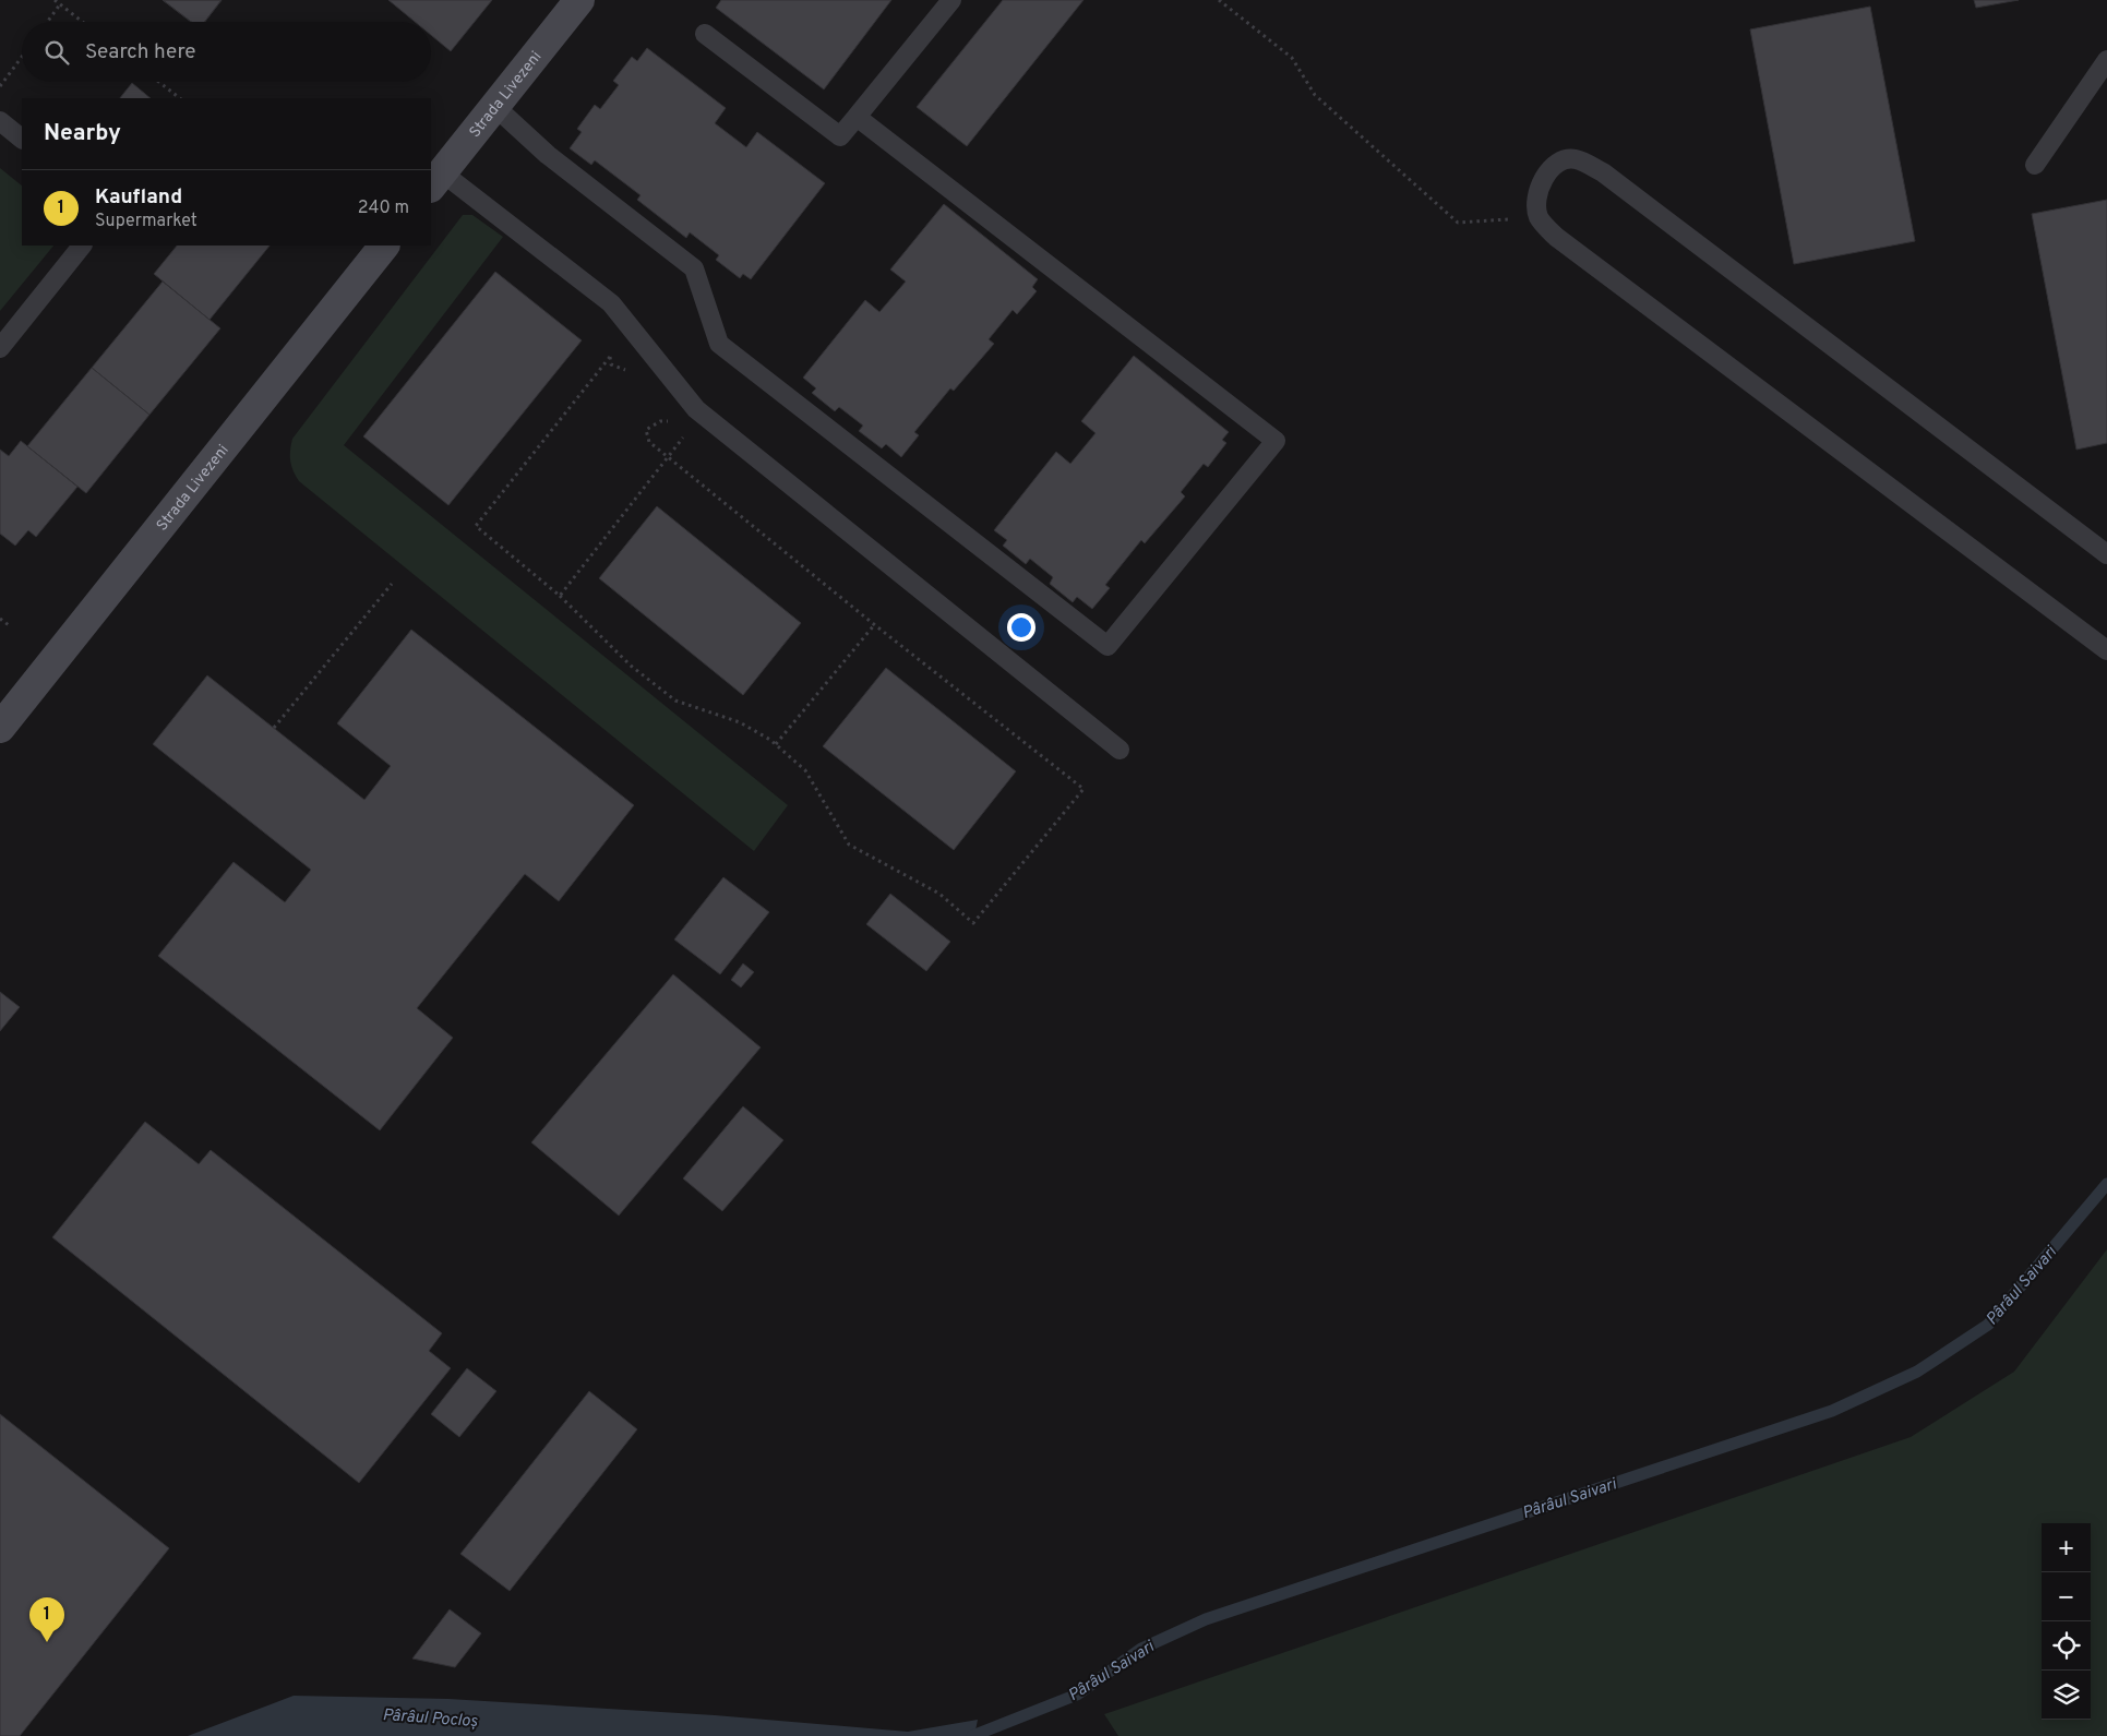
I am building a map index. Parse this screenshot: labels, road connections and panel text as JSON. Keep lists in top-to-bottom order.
{
  "streets": {
    "main road": ["Strada Livezeni"]
  },
  "water": ["Pârâul Saivari", "Pârâul Pocloș"],
  "page": {
    "search": "Search here",
    "heading": "Nearby",
    "list": [
      {
        "mark": "1",
        "name": "Kaufland",
        "note": "Supermarket",
        "value": "240 m"
      }
    ],
    "map_buttons": ["+", "−"],
    "pins": "1"
  }
}
